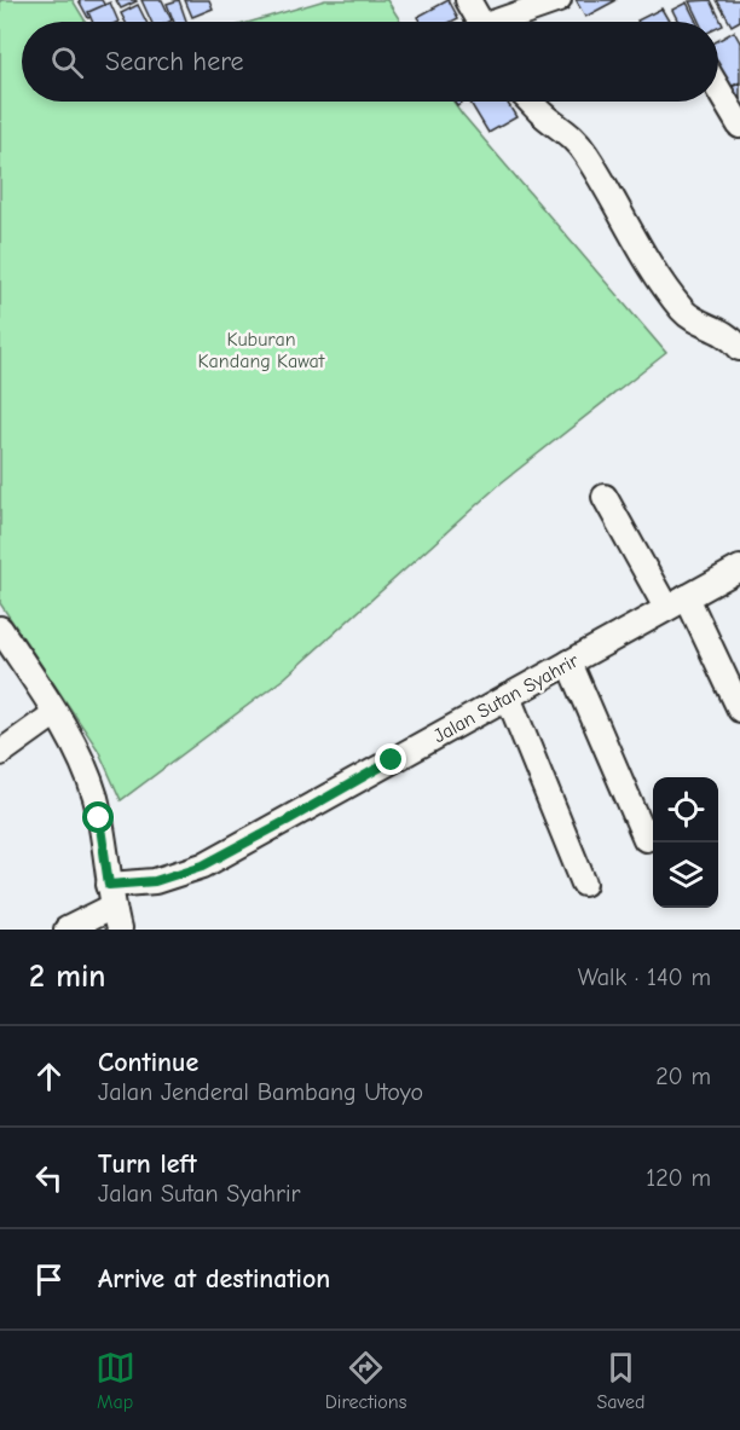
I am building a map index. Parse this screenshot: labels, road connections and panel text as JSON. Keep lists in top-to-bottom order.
{
  "streets": {
    "street": ["Jalan Sutan Syahrir"]
  },
  "parks": ["Kuburan Kandang Kawat"],
  "page": {
    "search": "Search here",
    "heading": ["2 min", "Walk · 140 m"],
    "list": [
      ["Continue", "Jalan Jenderal Bambang Utoyo", "20 m"],
      ["Turn left", "Jalan Sutan Syahrir", "120 m"],
      "Arrive at destination"
    ],
    "nav": ["Map", "Directions", "Saved"]
  }
}
